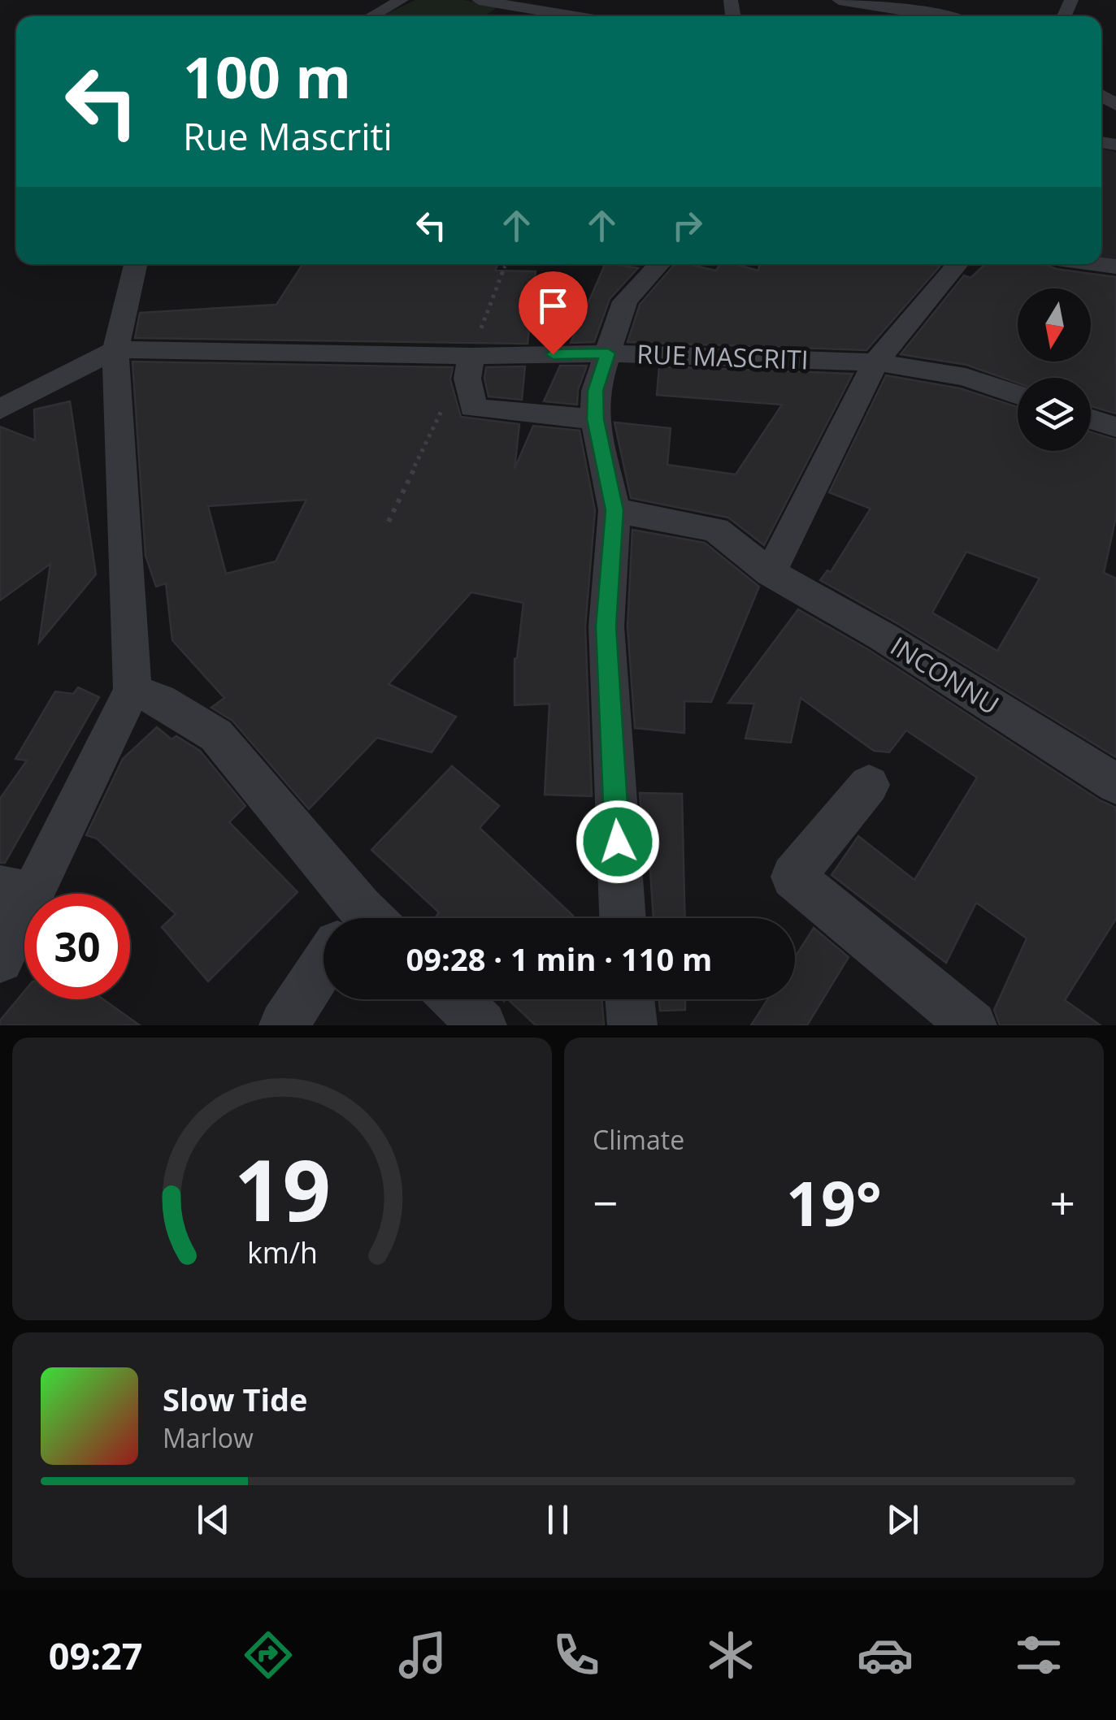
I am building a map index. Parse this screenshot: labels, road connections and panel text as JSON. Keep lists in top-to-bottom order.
{
  "streets": {
    "street": ["RUE MASCRITI", "INCONNU"]
  },
  "north": "bottom",
  "page": {
    "turn": ["100 m", "Rue Mascriti"],
    "limit": "30",
    "trip": "09:28 · 1 min · 110 m",
    "tile": "Climate",
    "heat": ["−", "19°", "+"],
    "song": ["Slow Tide", "Marlow"],
    "tabs": "09:27",
    "gauge": ["19", "km/h"]
  }
}
